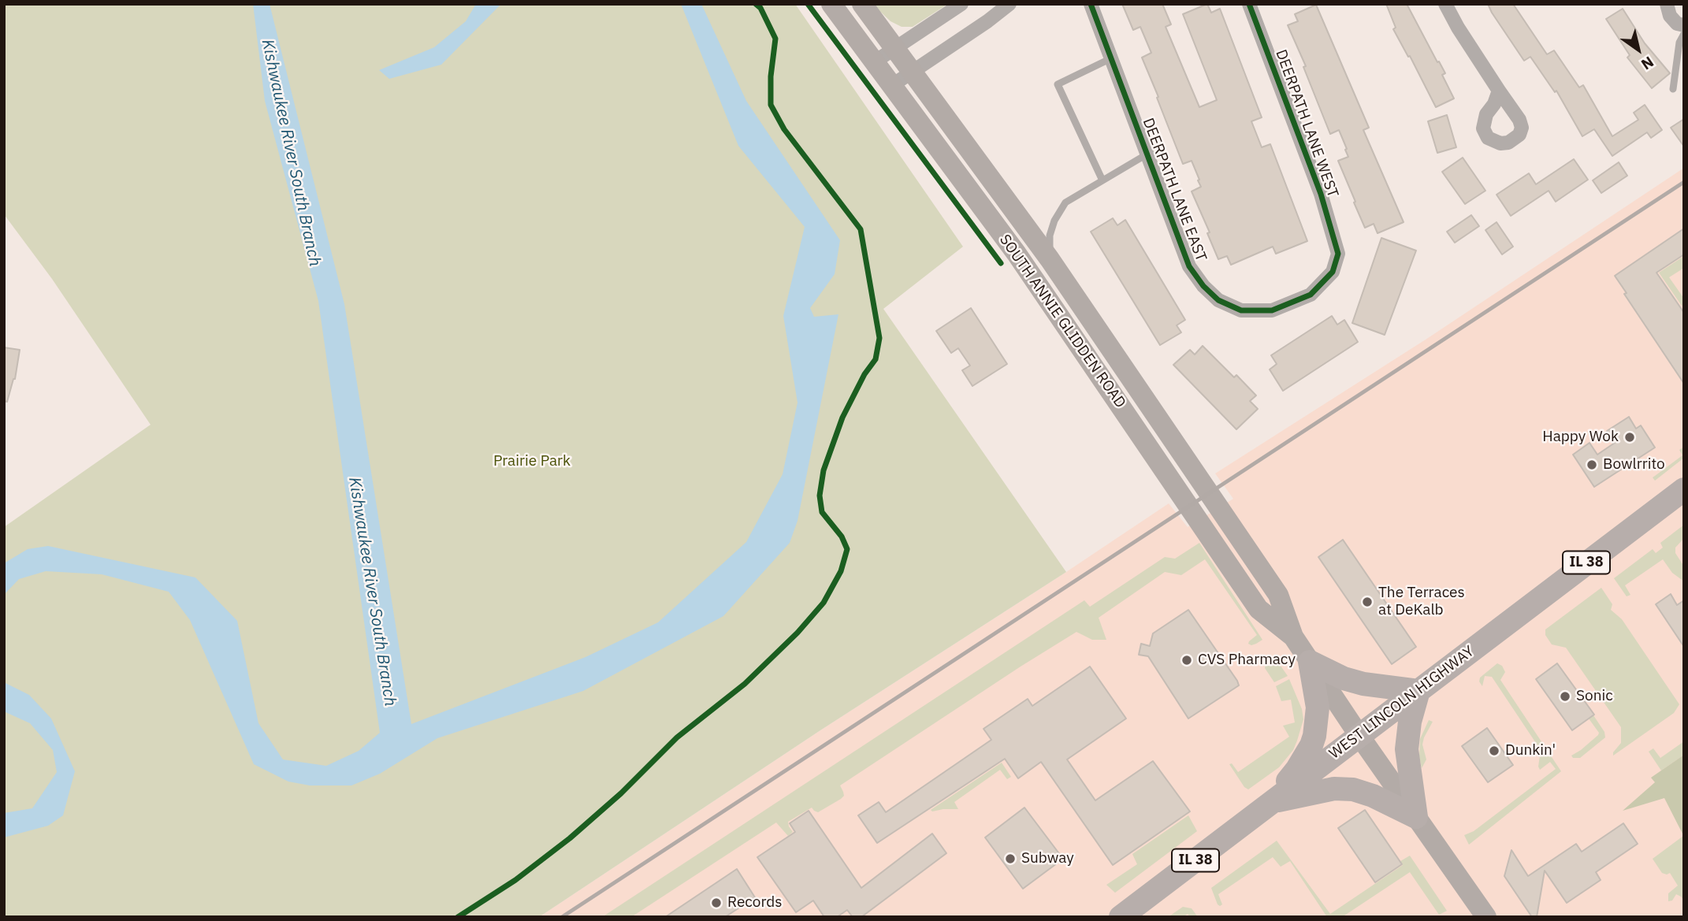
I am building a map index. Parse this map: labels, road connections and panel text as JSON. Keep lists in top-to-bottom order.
{
  "streets": {
    "main road": ["SOUTH ANNIE GLIDDEN ROAD", "IL 38", "WEST LINCOLN HIGHWAY"],
    "street": ["DEERPATH LANE WEST", "DEERPATH LANE EAST"]
  },
  "crossings": [
    ["DEERPATH LANE WEST", "DEERPATH LANE EAST"],
    ["SOUTH ANNIE GLIDDEN ROAD", "WEST LINCOLN HIGHWAY"]
  ],
  "water": ["Kishwaukee River South Branch"],
  "parks": ["Prairie Park"],
  "places": [
    "Happy Wok",
    "Bowlrrito",
    "The Terraces at DeKalb",
    "CVS Pharmacy",
    "Sonic",
    "Dunkin'",
    "Subway",
    "Records"
  ],
  "north": "bottom right"
}
